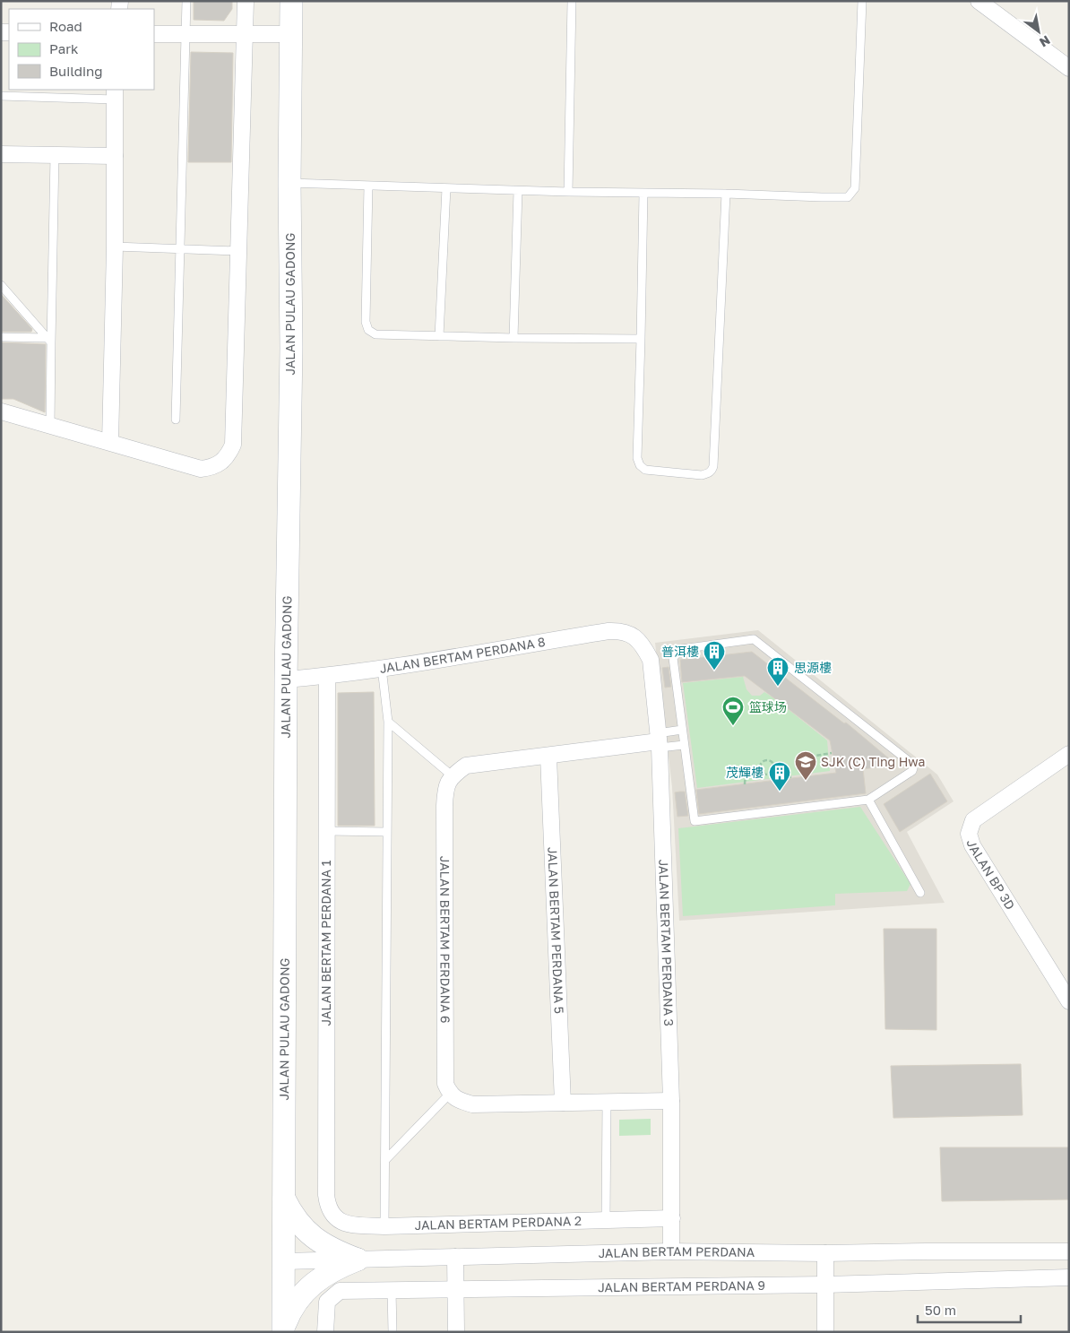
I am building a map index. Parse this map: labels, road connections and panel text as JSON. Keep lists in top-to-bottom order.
{
  "streets": {
    "main road": ["JALAN PULAU GADONG"],
    "street": [
      "JALAN BERTAM PERDANA 8",
      "JALAN BP 3D",
      "JALAN BERTAM PERDANA 5",
      "JALAN BERTAM PERDANA 6",
      "JALAN BERTAM PERDANA 1",
      "JALAN BERTAM PERDANA 3",
      "JALAN BERTAM PERDANA 2",
      "JALAN BERTAM PERDANA",
      "JALAN BERTAM PERDANA 9"
    ]
  },
  "crossings": [
    ["JALAN PULAU GADONG", "JALAN BERTAM PERDANA 8"],
    ["JALAN PULAU GADONG", "JALAN BERTAM PERDANA"],
    ["JALAN BERTAM PERDANA 8", "JALAN BERTAM PERDANA 1"],
    ["JALAN BERTAM PERDANA 8", "JALAN BERTAM PERDANA 3"],
    ["JALAN BERTAM PERDANA 1", "JALAN BERTAM PERDANA 2"],
    ["JALAN BERTAM PERDANA 3", "JALAN BERTAM PERDANA 2"],
    ["JALAN BERTAM PERDANA 3", "JALAN BERTAM PERDANA"]
  ],
  "places": {
    "building": ["普洱樓", "思源樓", "茂輝樓"],
    "sports": ["篮球场"],
    "school or university": ["SJK (C) Ting Hwa"]
  },
  "legend": ["Road", "Park", "Building"],
  "scale_bar": "50 m",
  "north": "bottom right"
}
